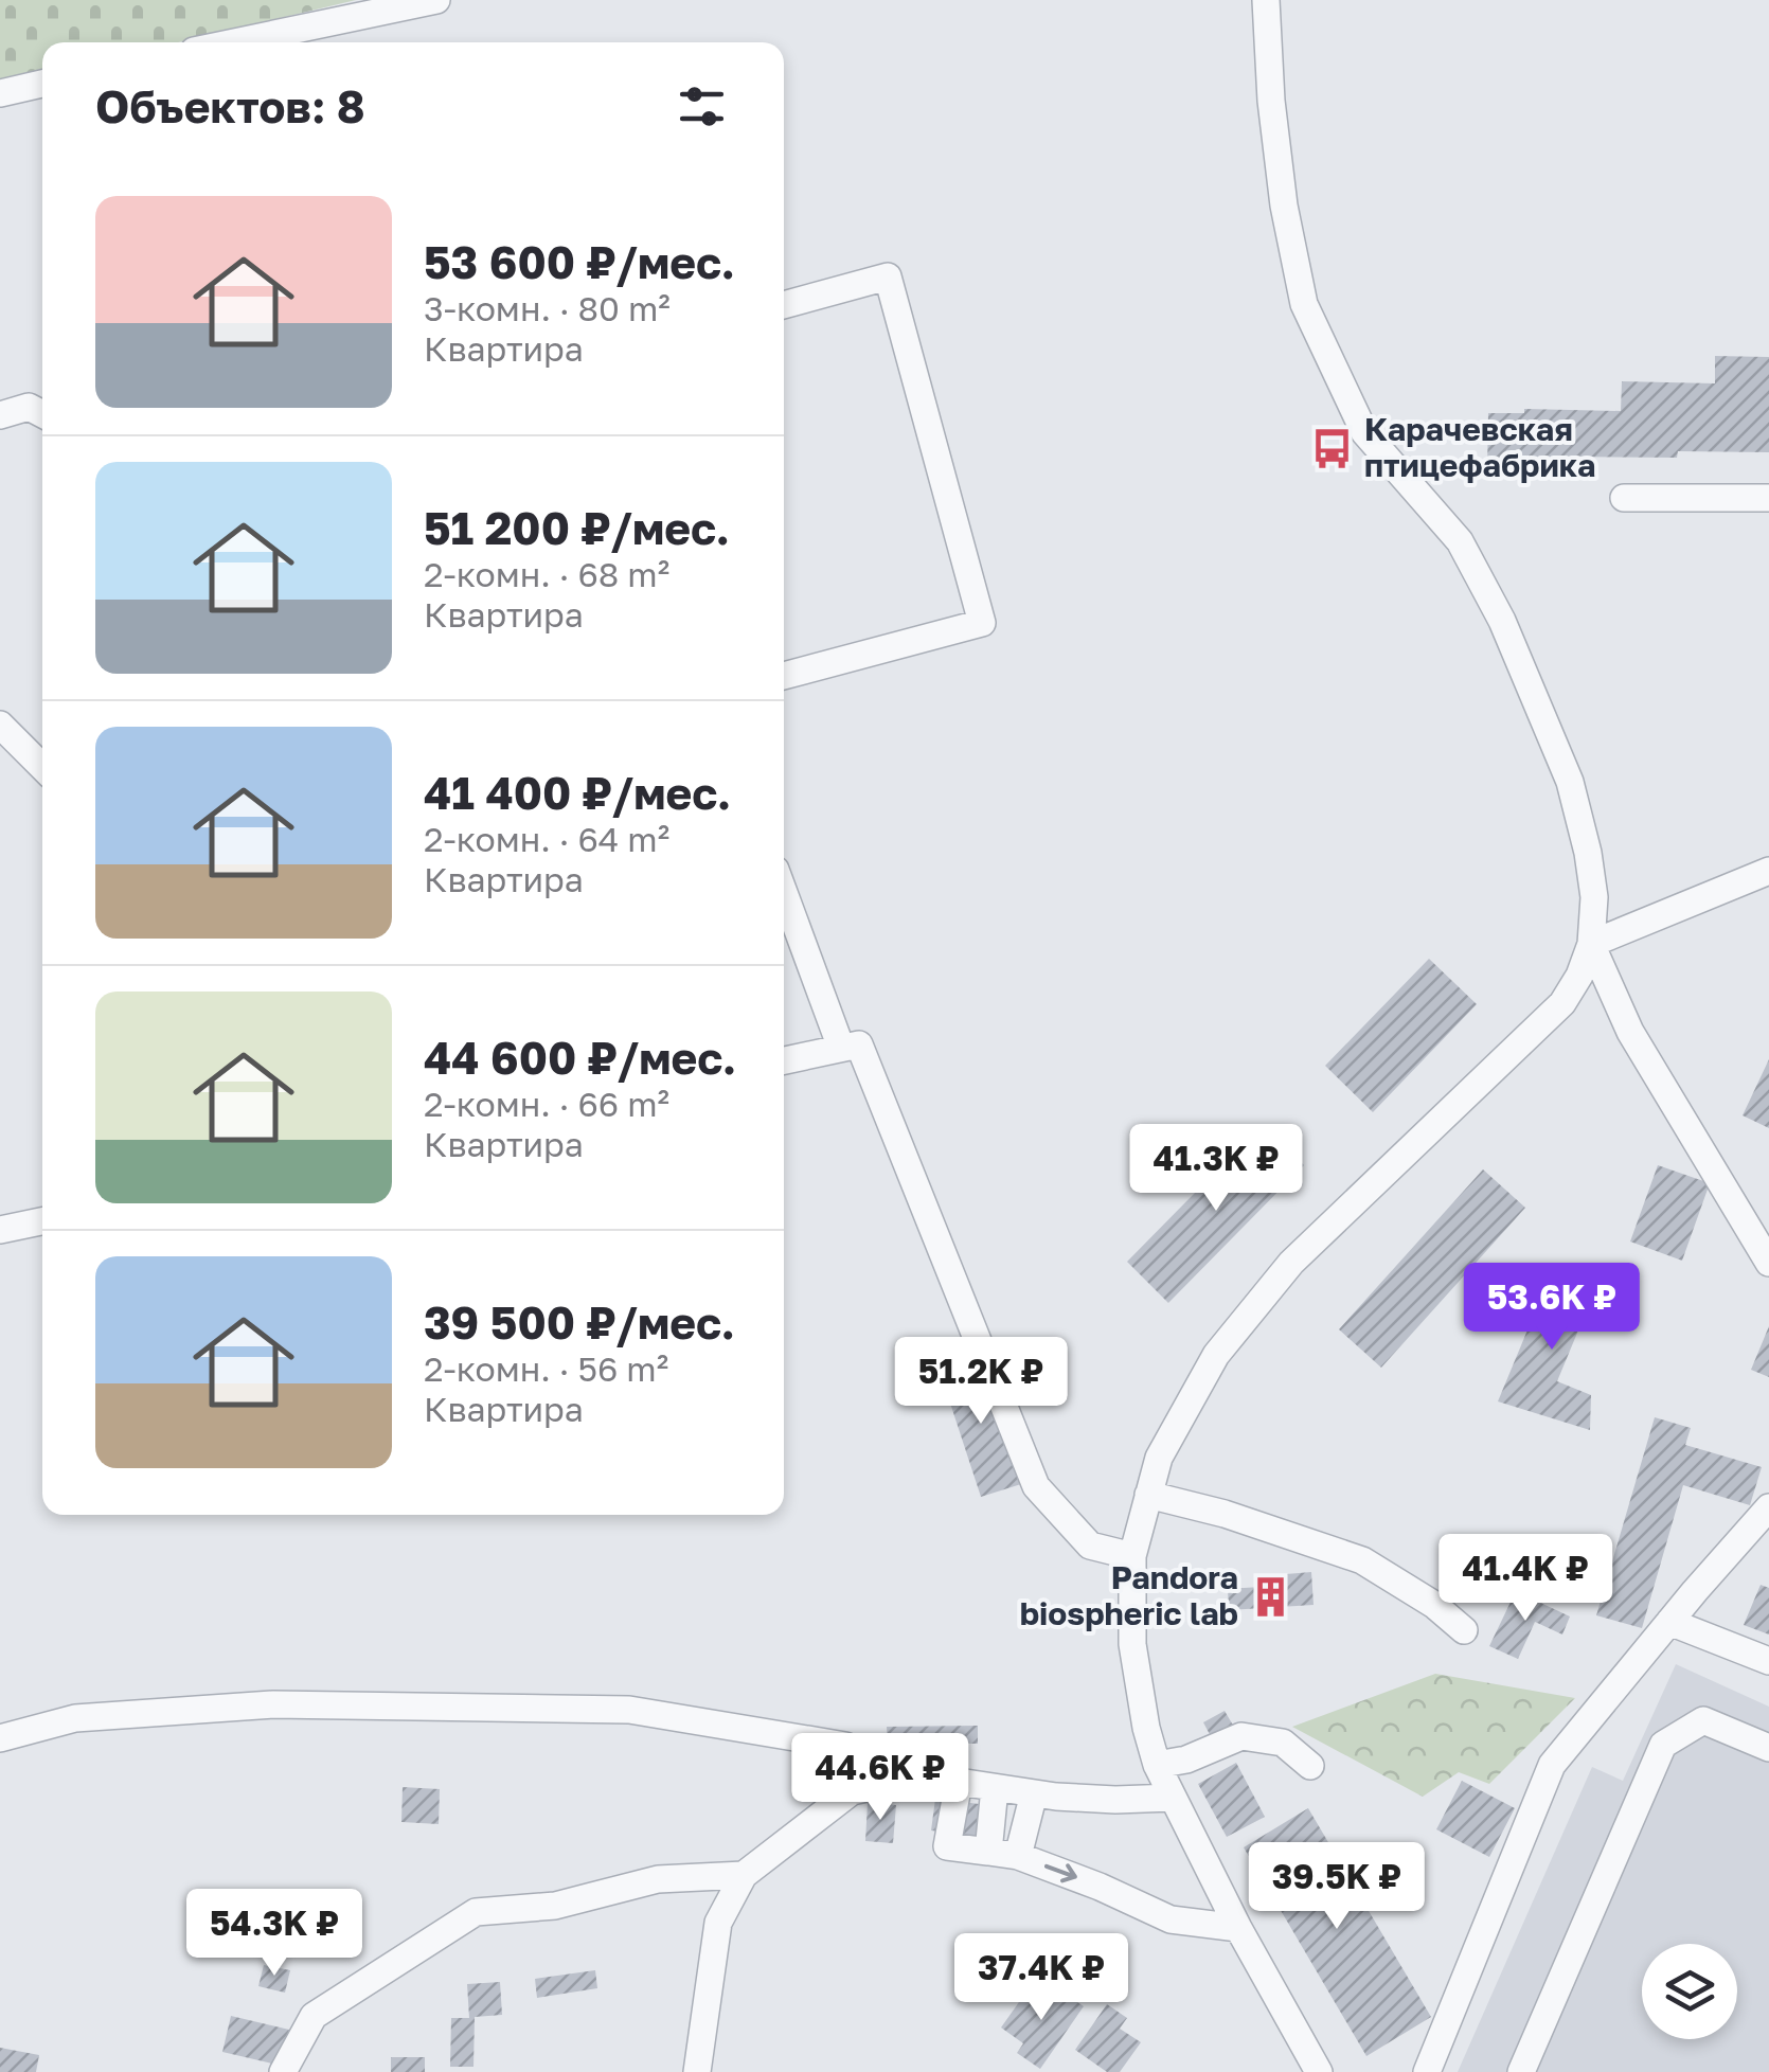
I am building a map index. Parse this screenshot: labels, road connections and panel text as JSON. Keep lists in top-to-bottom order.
{
  "places": {
    "bus stop": ["Карачевская птицефабрика"],
    "building": ["Pandora biospheric lab"]
  },
  "page": {
    "heading": "Объектов: 8",
    "list": [
      {
        "name": "53 600 ₽/мес.",
        "note": "3-комн. · 80 m² · Квартира"
      },
      {
        "name": "51 200 ₽/мес.",
        "note": "2-комн. · 68 m² · Квартира"
      },
      {
        "name": "41 400 ₽/мес.",
        "note": "2-комн. · 64 m² · Квартира"
      },
      {
        "name": "44 600 ₽/мес.",
        "note": "2-комн. · 66 m² · Квартира"
      },
      {
        "name": "39 500 ₽/мес.",
        "note": "2-комн. · 56 m² · Квартира"
      }
    ],
    "price": [
      "41.3K ₽",
      "53.6K ₽",
      "51.2K ₽",
      "41.4K ₽",
      "44.6K ₽",
      "39.5K ₽",
      "54.3K ₽",
      "37.4K ₽"
    ]
  }
}
